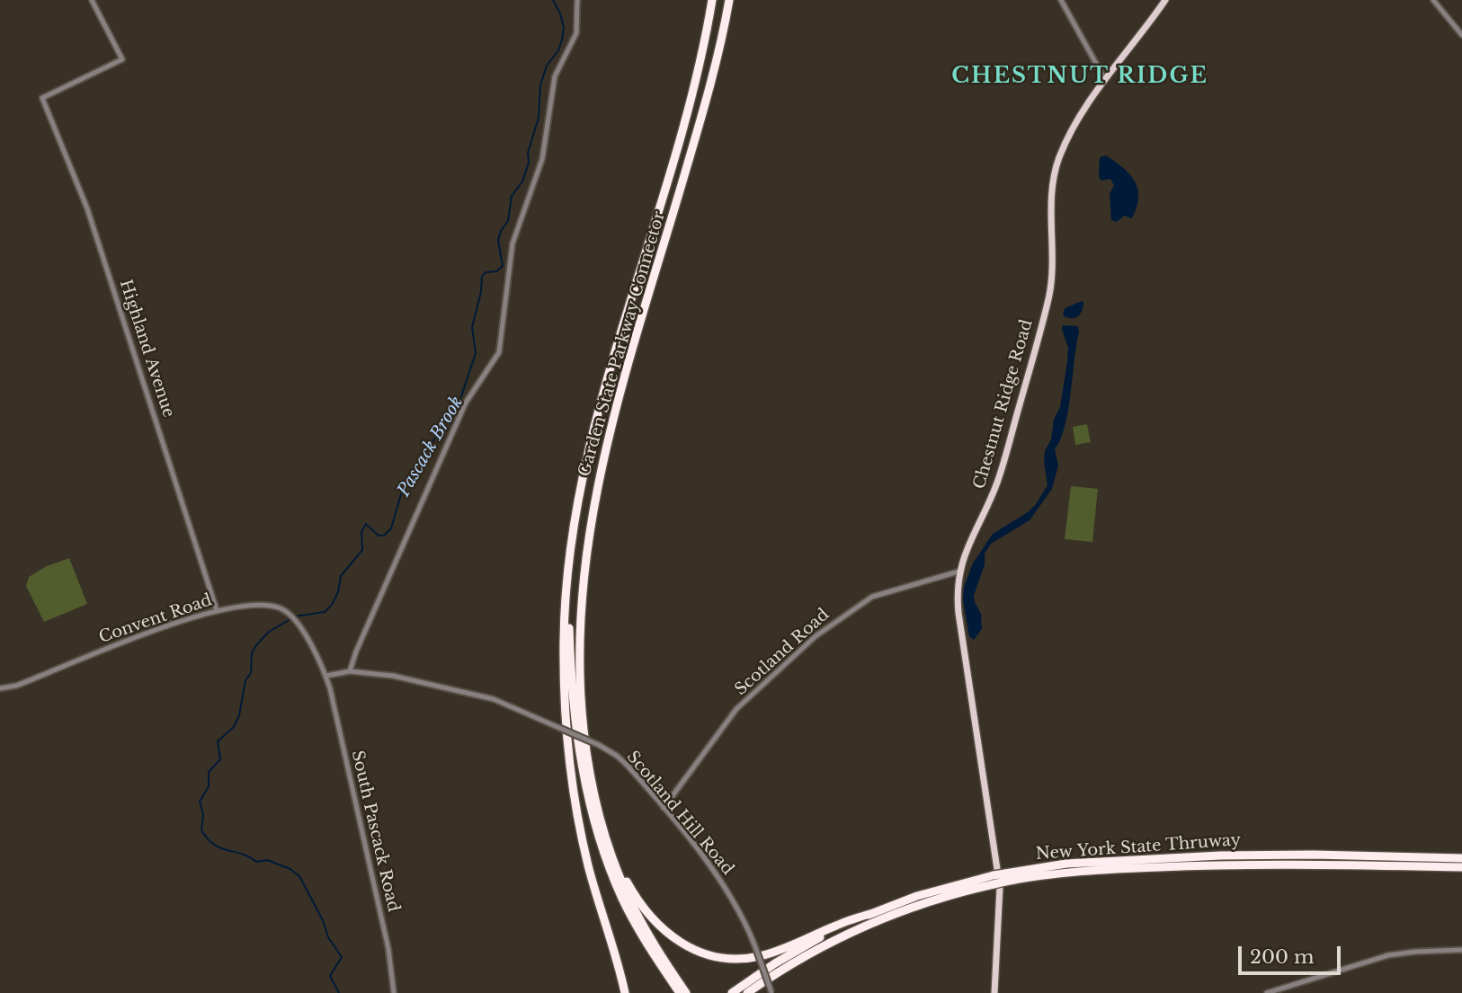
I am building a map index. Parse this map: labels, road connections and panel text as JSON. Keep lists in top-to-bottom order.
{
  "streets": {
    "highway": ["Garden State Parkway Connector", "New York State Thruway"],
    "main road": ["Chestnut Ridge Road"],
    "street": [
      "Highland Avenue",
      "Convent Road",
      "Scotland Road",
      "Scotland Hill Road",
      "South Pascack Road"
    ]
  },
  "crossings": [
    ["Highland Avenue", "Convent Road"],
    ["Chestnut Ridge Road", "Scotland Road"],
    ["Convent Road", "Scotland Hill Road"],
    ["Convent Road", "South Pascack Road"],
    ["Scotland Road", "Scotland Hill Road"],
    ["Scotland Hill Road", "South Pascack Road"]
  ],
  "districts": ["CHESTNUT RIDGE"],
  "water": ["Pascack Brook"],
  "scale_bar": "200 m"
}
